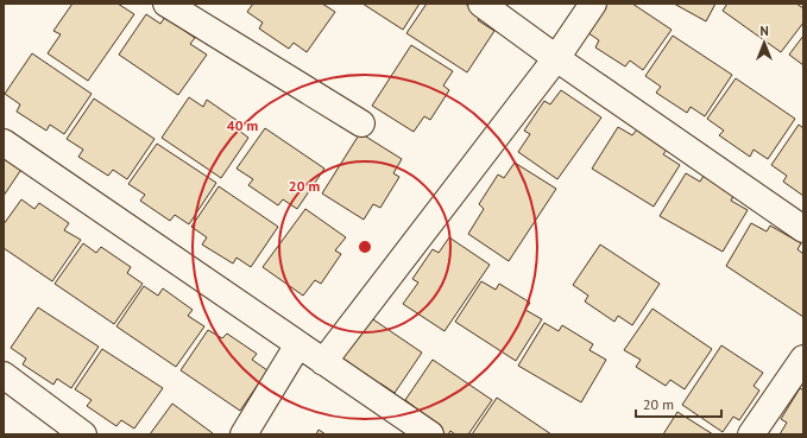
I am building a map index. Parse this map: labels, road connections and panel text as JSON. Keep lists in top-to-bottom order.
{
  "scale_bar": "20 m",
  "north": "top",
  "rings": ["40 m", "20 m"]
}
